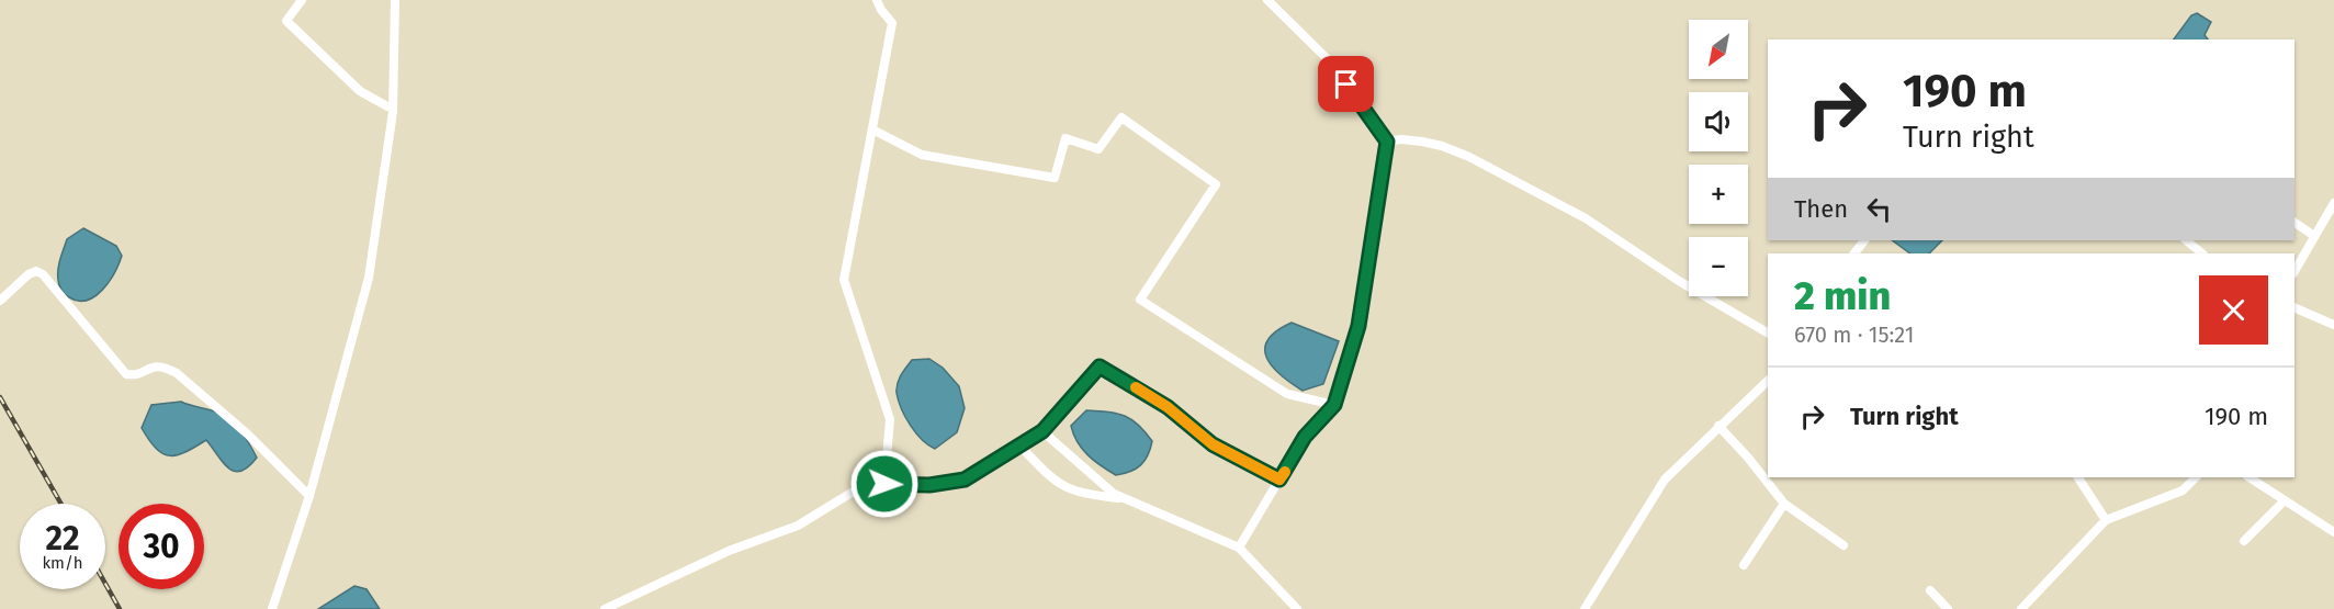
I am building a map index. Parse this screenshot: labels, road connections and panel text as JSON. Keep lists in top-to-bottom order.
{
  "north": "bottom left",
  "page": {
    "map_buttons": ["+", "−"],
    "turn": ["190 m", "Turn right"],
    "then": "Then",
    "heading": ["2 min", "670 m · 15:21"],
    "list": [
      {
        "name": "Turn right",
        "value": "190 m"
      }
    ],
    "speed": "22 km/h",
    "limit": "30"
  }
}
